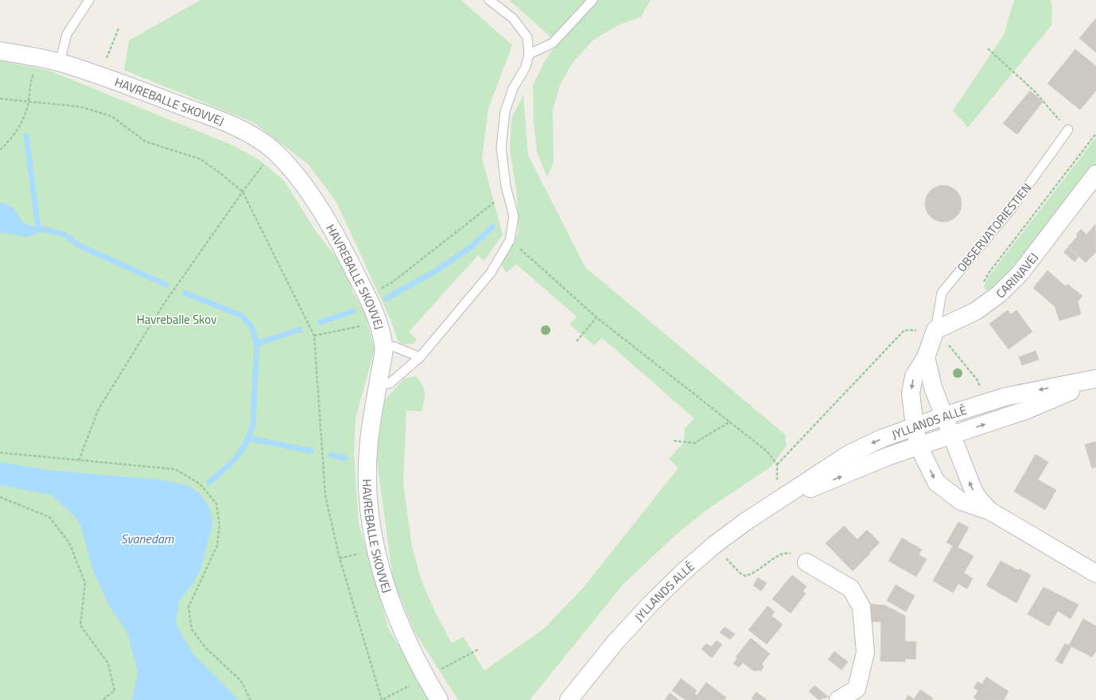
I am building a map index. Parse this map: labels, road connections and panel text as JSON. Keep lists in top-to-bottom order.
{
  "streets": {
    "street": ["HAVREBALLE SKOVVEJ", "CARINAVEJ", "JYLLANDS ALLÉ"],
    "lane": ["OBSERVATORIESTIEN"]
  },
  "crossings": [
    ["OBSERVATORIESTIEN", "CARINAVEJ"]
  ],
  "water": ["Svanedam"],
  "parks": ["Havreballe Skov"]
}
